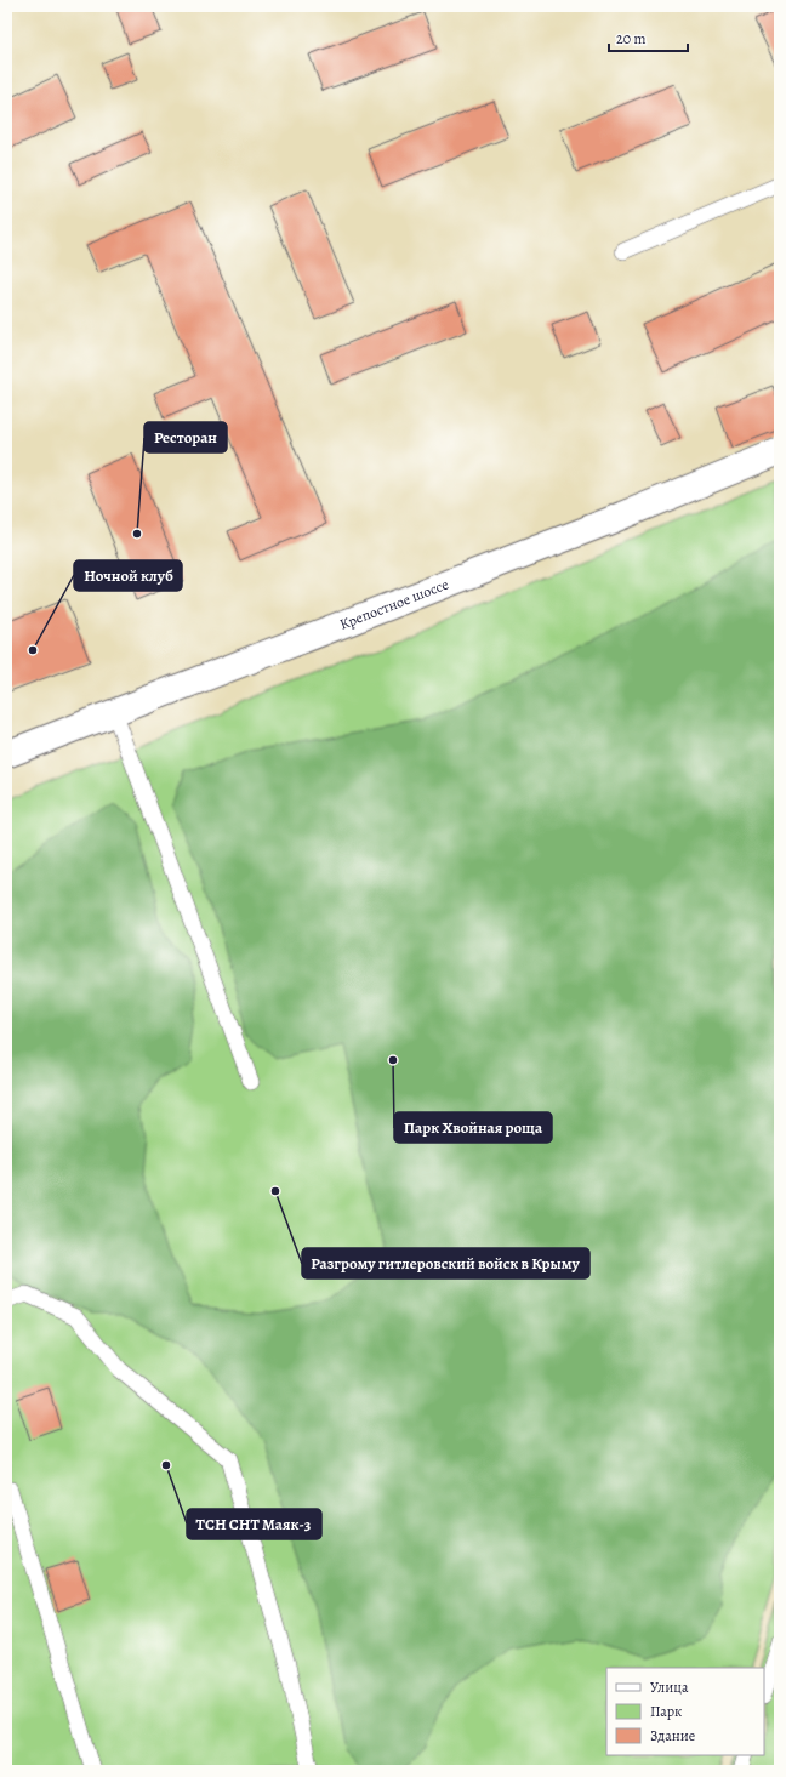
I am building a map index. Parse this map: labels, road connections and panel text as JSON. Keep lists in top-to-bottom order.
{
  "streets": {
    "street": ["Крепостное шоссе"]
  },
  "places": [
    "Ресторан",
    "Ночной клуб",
    "Парк Хвойная роща",
    "Разгрому гитлеровский войск в Крыму",
    "ТСН СНТ Маяк-3"
  ],
  "legend": ["Улица", "Парк", "Здание"],
  "scale_bar": "20 m"
}
